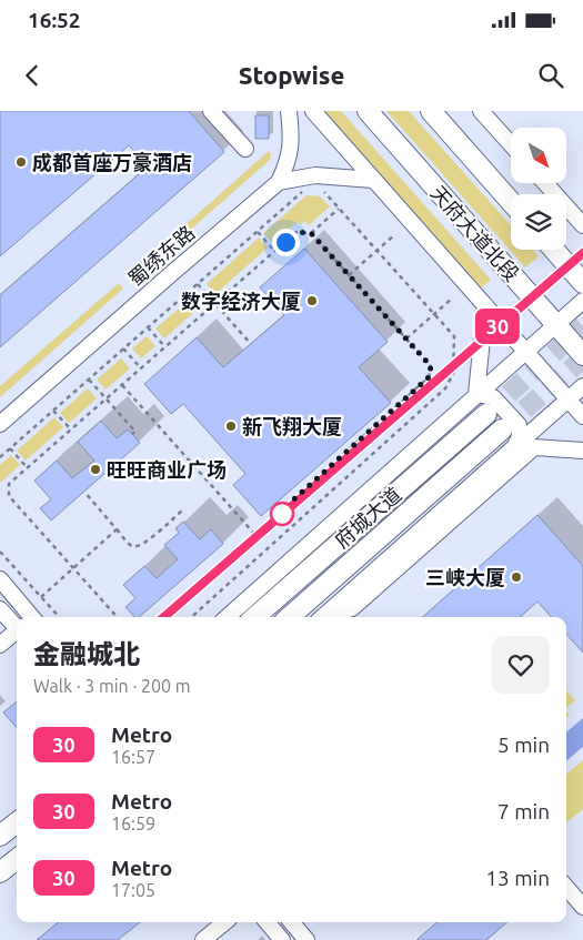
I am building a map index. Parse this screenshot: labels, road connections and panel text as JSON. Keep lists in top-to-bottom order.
{
  "streets": {
    "main road": ["天府大道北段", "府城大道"],
    "street": ["蜀绣东路"]
  },
  "places": [
    "成都首座万豪酒店",
    "数字经济大厦",
    "新飞翔大厦",
    "旺旺商业广场",
    "三峡大厦"
  ],
  "lines": ["metro line 30"],
  "north": "bottom right",
  "page": {
    "status": "16:52",
    "header": "Stopwise",
    "on_map": "30",
    "heading": ["金融城北", "Walk · 3 min · 200 m"],
    "list": [
      {
        "mark": "30",
        "name": "Metro",
        "note": "16:57",
        "value": "5 min"
      },
      {
        "mark": "30",
        "name": "Metro",
        "note": "16:59",
        "value": "7 min"
      },
      {
        "mark": "30",
        "name": "Metro",
        "note": "17:05",
        "value": "13 min"
      }
    ]
  }
}
